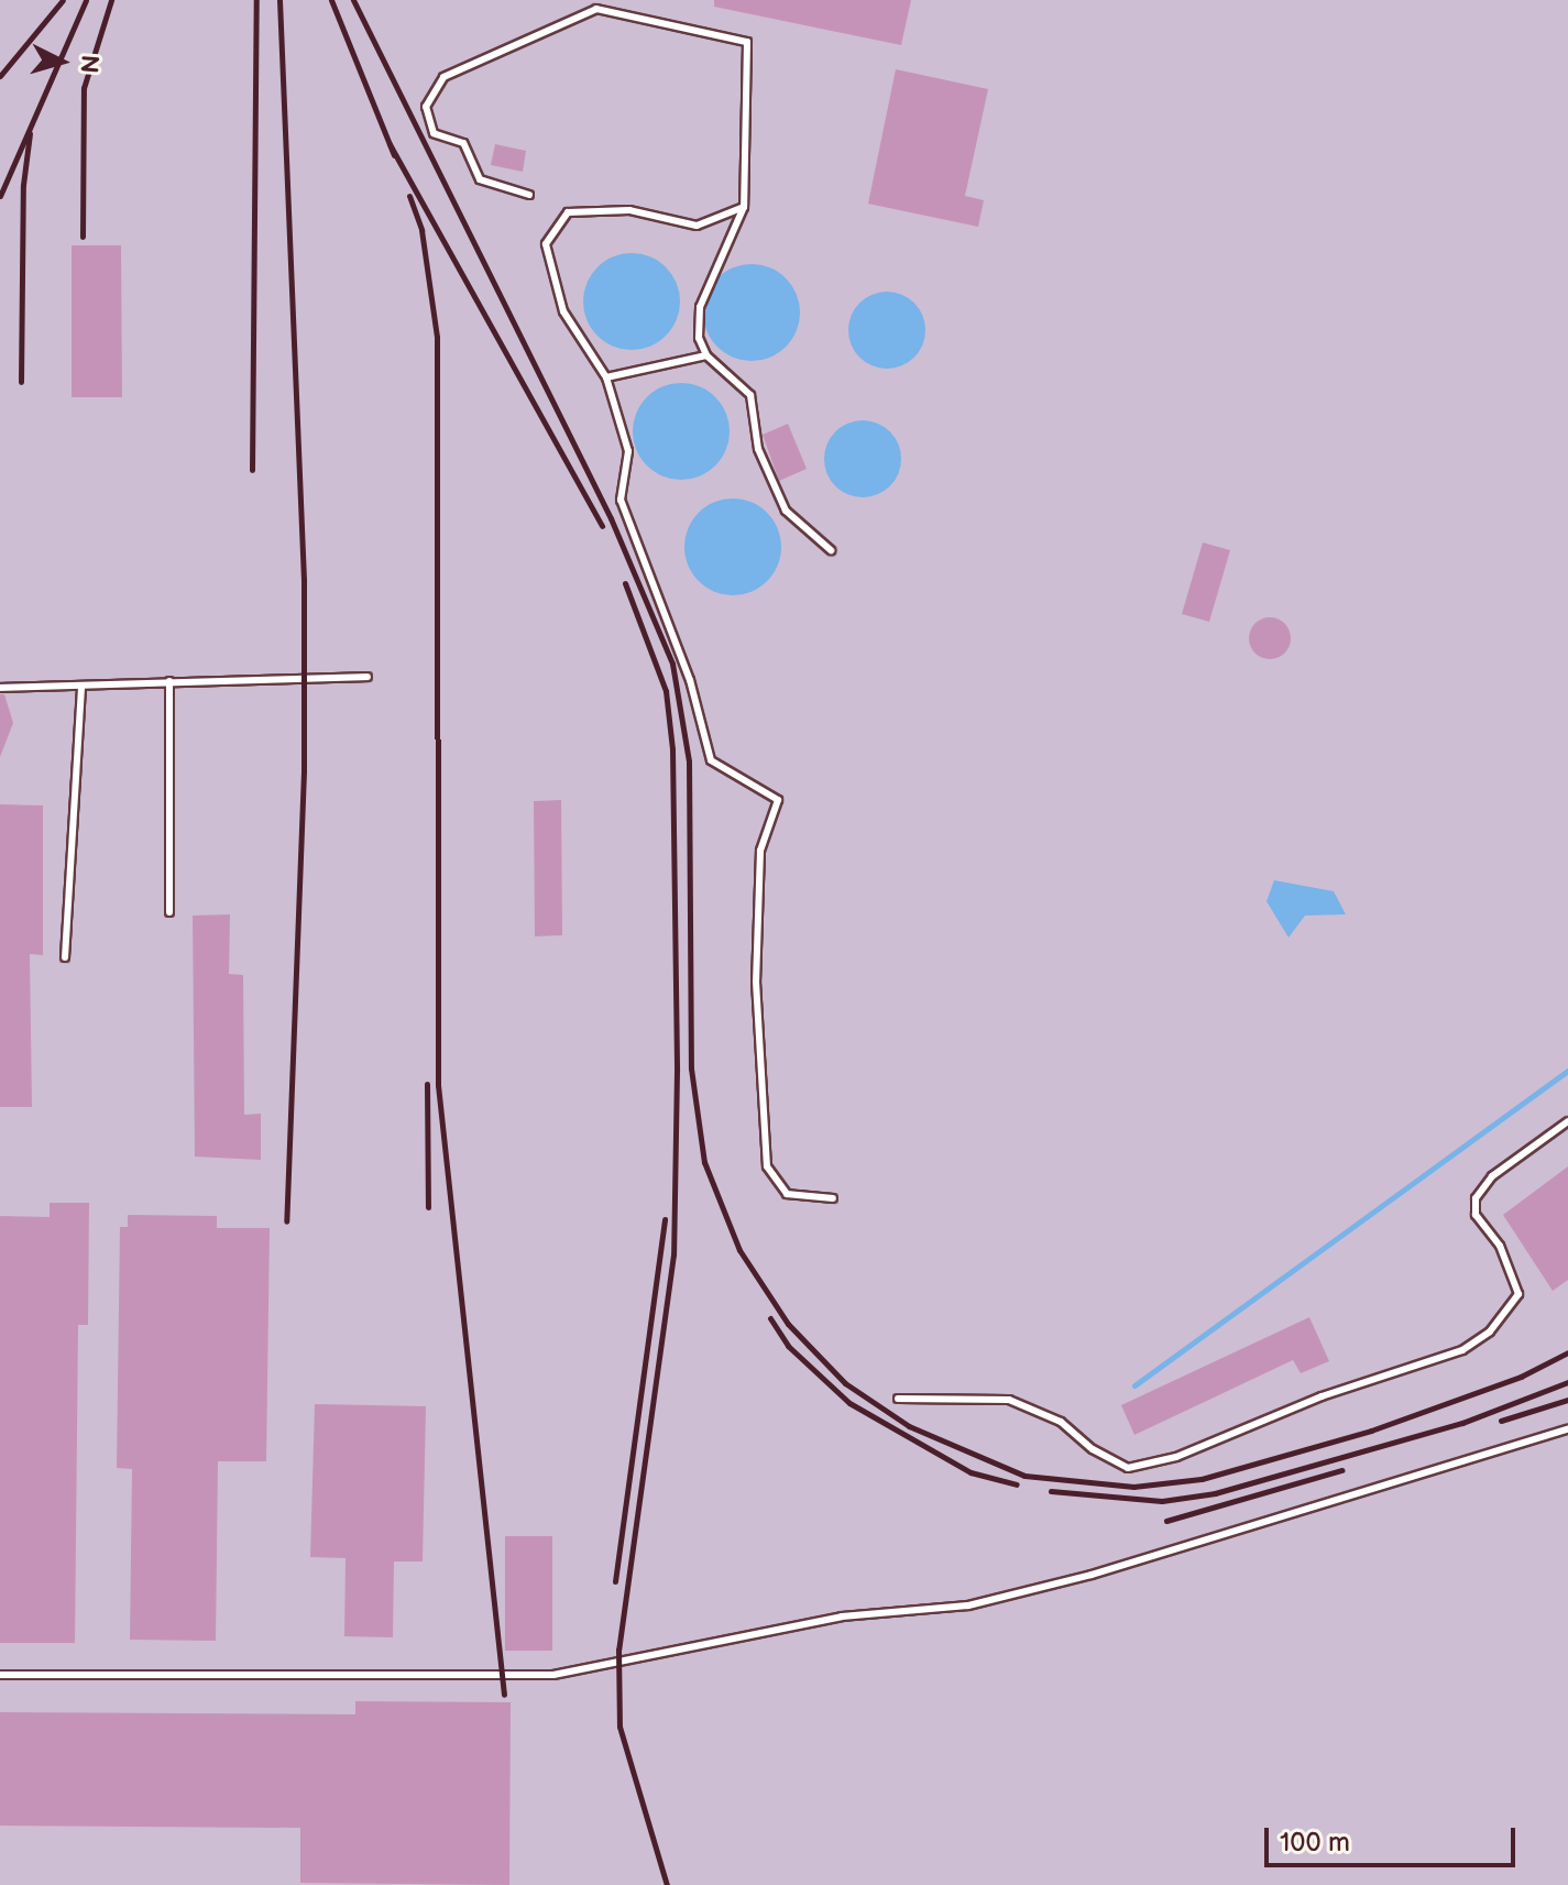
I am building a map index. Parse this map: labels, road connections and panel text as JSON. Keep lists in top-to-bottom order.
{
  "scale_bar": "100 m",
  "north": "right"
}
